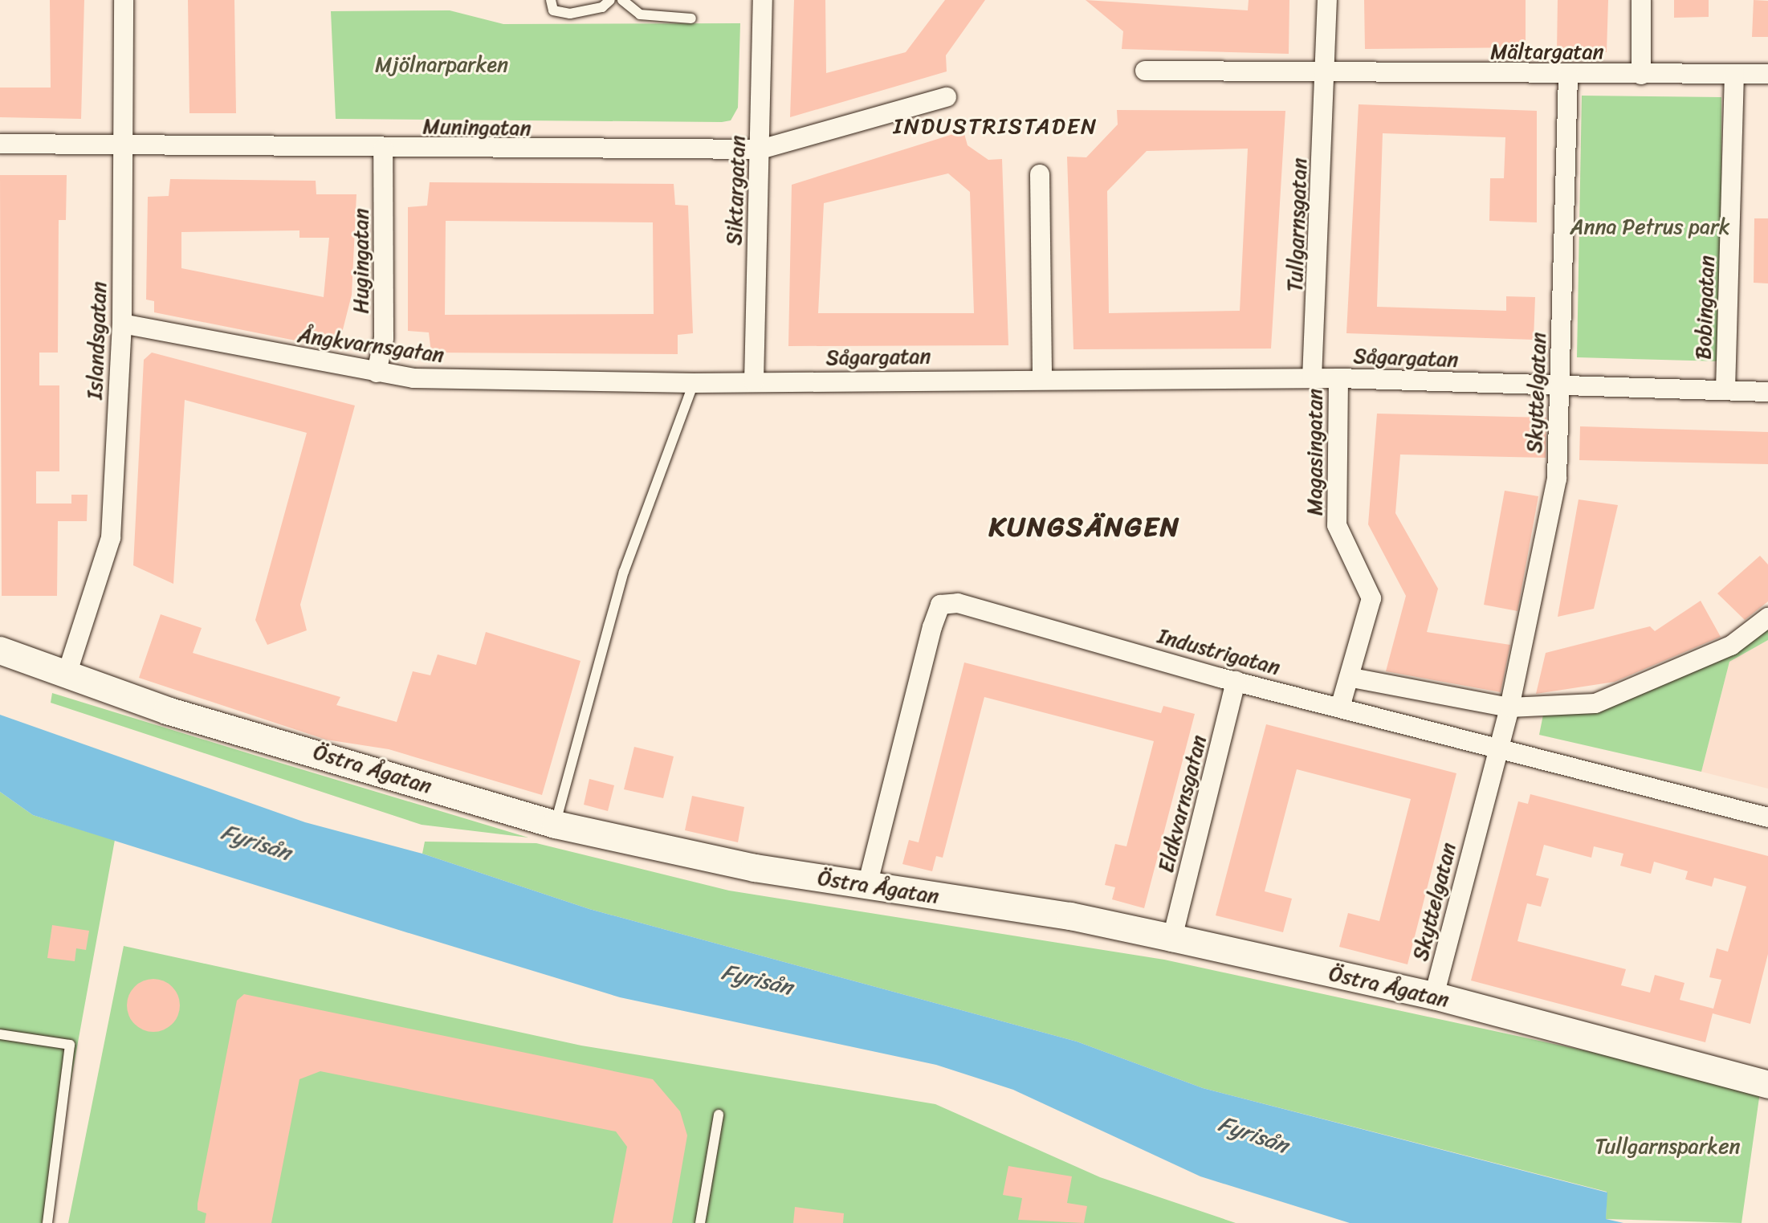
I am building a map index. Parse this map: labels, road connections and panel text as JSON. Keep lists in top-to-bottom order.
{
  "streets": {
    "street": [
      "Mältargatan",
      "Muningatan",
      "Siktargatan",
      "Tullgarnsgatan",
      "Hugingatan",
      "Bobingatan",
      "Islandsgatan",
      "Ångkvarnsgatan",
      "Sågargatan",
      "Skyttelgatan",
      "Magasingatan",
      "Industrigatan",
      "Östra Ågatan",
      "Eldkvarnsgatan"
    ]
  },
  "crossings": [
    ["Mältargatan", "Tullgarnsgatan"],
    ["Mältargatan", "Bobingatan"],
    ["Mältargatan", "Skyttelgatan"],
    ["Muningatan", "Siktargatan"],
    ["Muningatan", "Hugingatan"],
    ["Muningatan", "Islandsgatan"],
    ["Siktargatan", "Ångkvarnsgatan"],
    ["Siktargatan", "Sågargatan"],
    ["Tullgarnsgatan", "Sågargatan"],
    ["Hugingatan", "Ångkvarnsgatan"],
    ["Bobingatan", "Sågargatan"],
    ["Islandsgatan", "Ångkvarnsgatan"],
    ["Islandsgatan", "Östra Ågatan"],
    ["Ångkvarnsgatan", "Sågargatan"],
    ["Sågargatan", "Skyttelgatan"],
    ["Sågargatan", "Magasingatan"],
    ["Skyttelgatan", "Industrigatan"],
    ["Skyttelgatan", "Östra Ågatan"],
    ["Magasingatan", "Industrigatan"],
    ["Industrigatan", "Östra Ågatan"],
    ["Industrigatan", "Eldkvarnsgatan"],
    ["Östra Ågatan", "Eldkvarnsgatan"]
  ],
  "districts": ["INDUSTRISTADEN", "KUNGSÄNGEN"],
  "water": ["Fyrisån"],
  "parks": ["Mjölnarparken", "Anna Petrus park", "Tullgarnsparken"]
}
